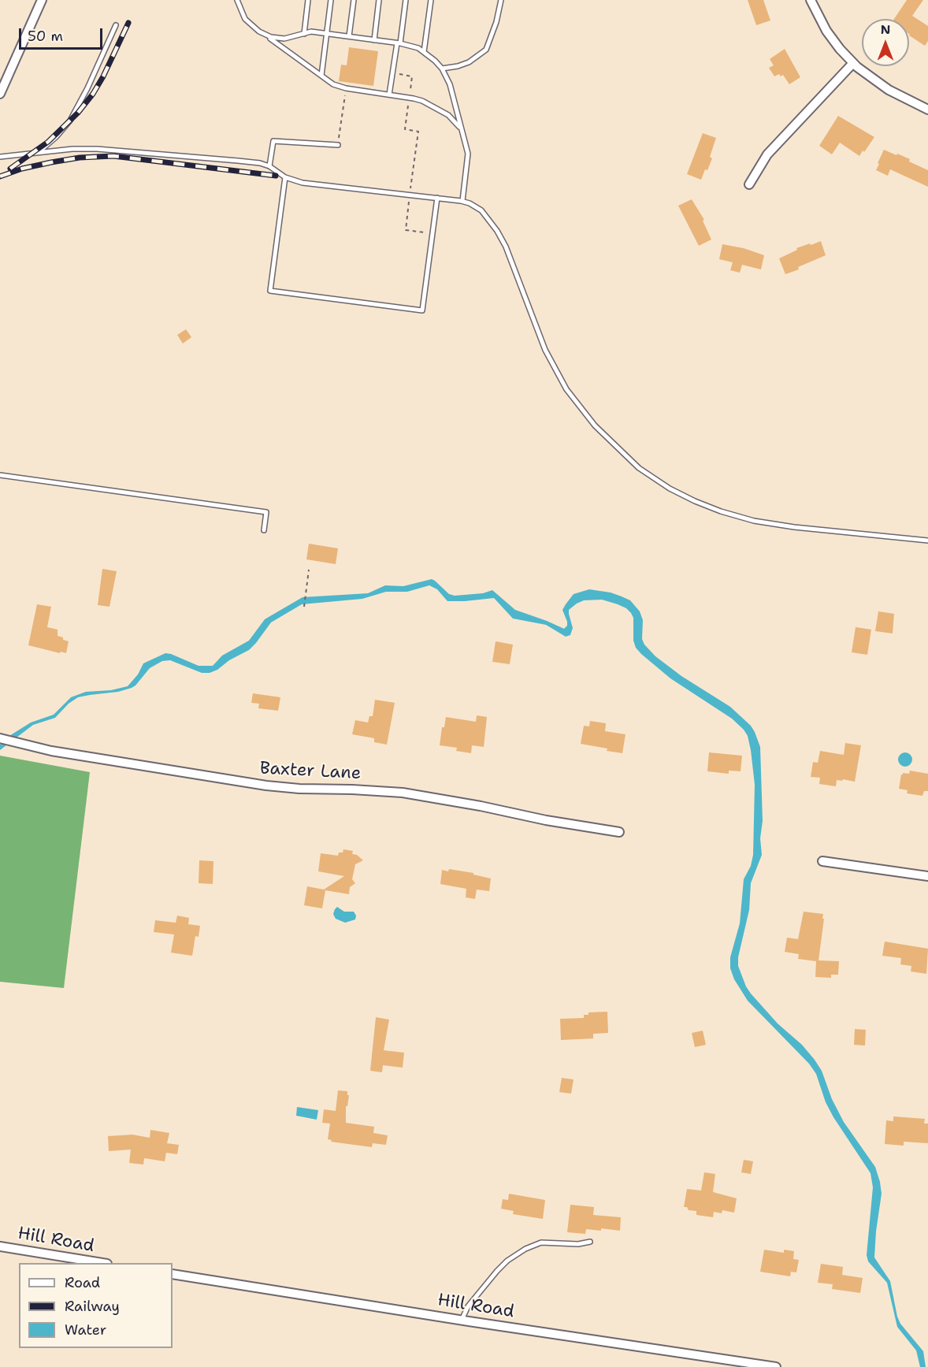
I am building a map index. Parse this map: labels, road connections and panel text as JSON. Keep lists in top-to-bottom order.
{
  "streets": {
    "street": ["Baxter Lane", "Hill Road"]
  },
  "legend": ["Road", "Railway", "Water"],
  "scale_bar": "50 m",
  "north": "top"
}
